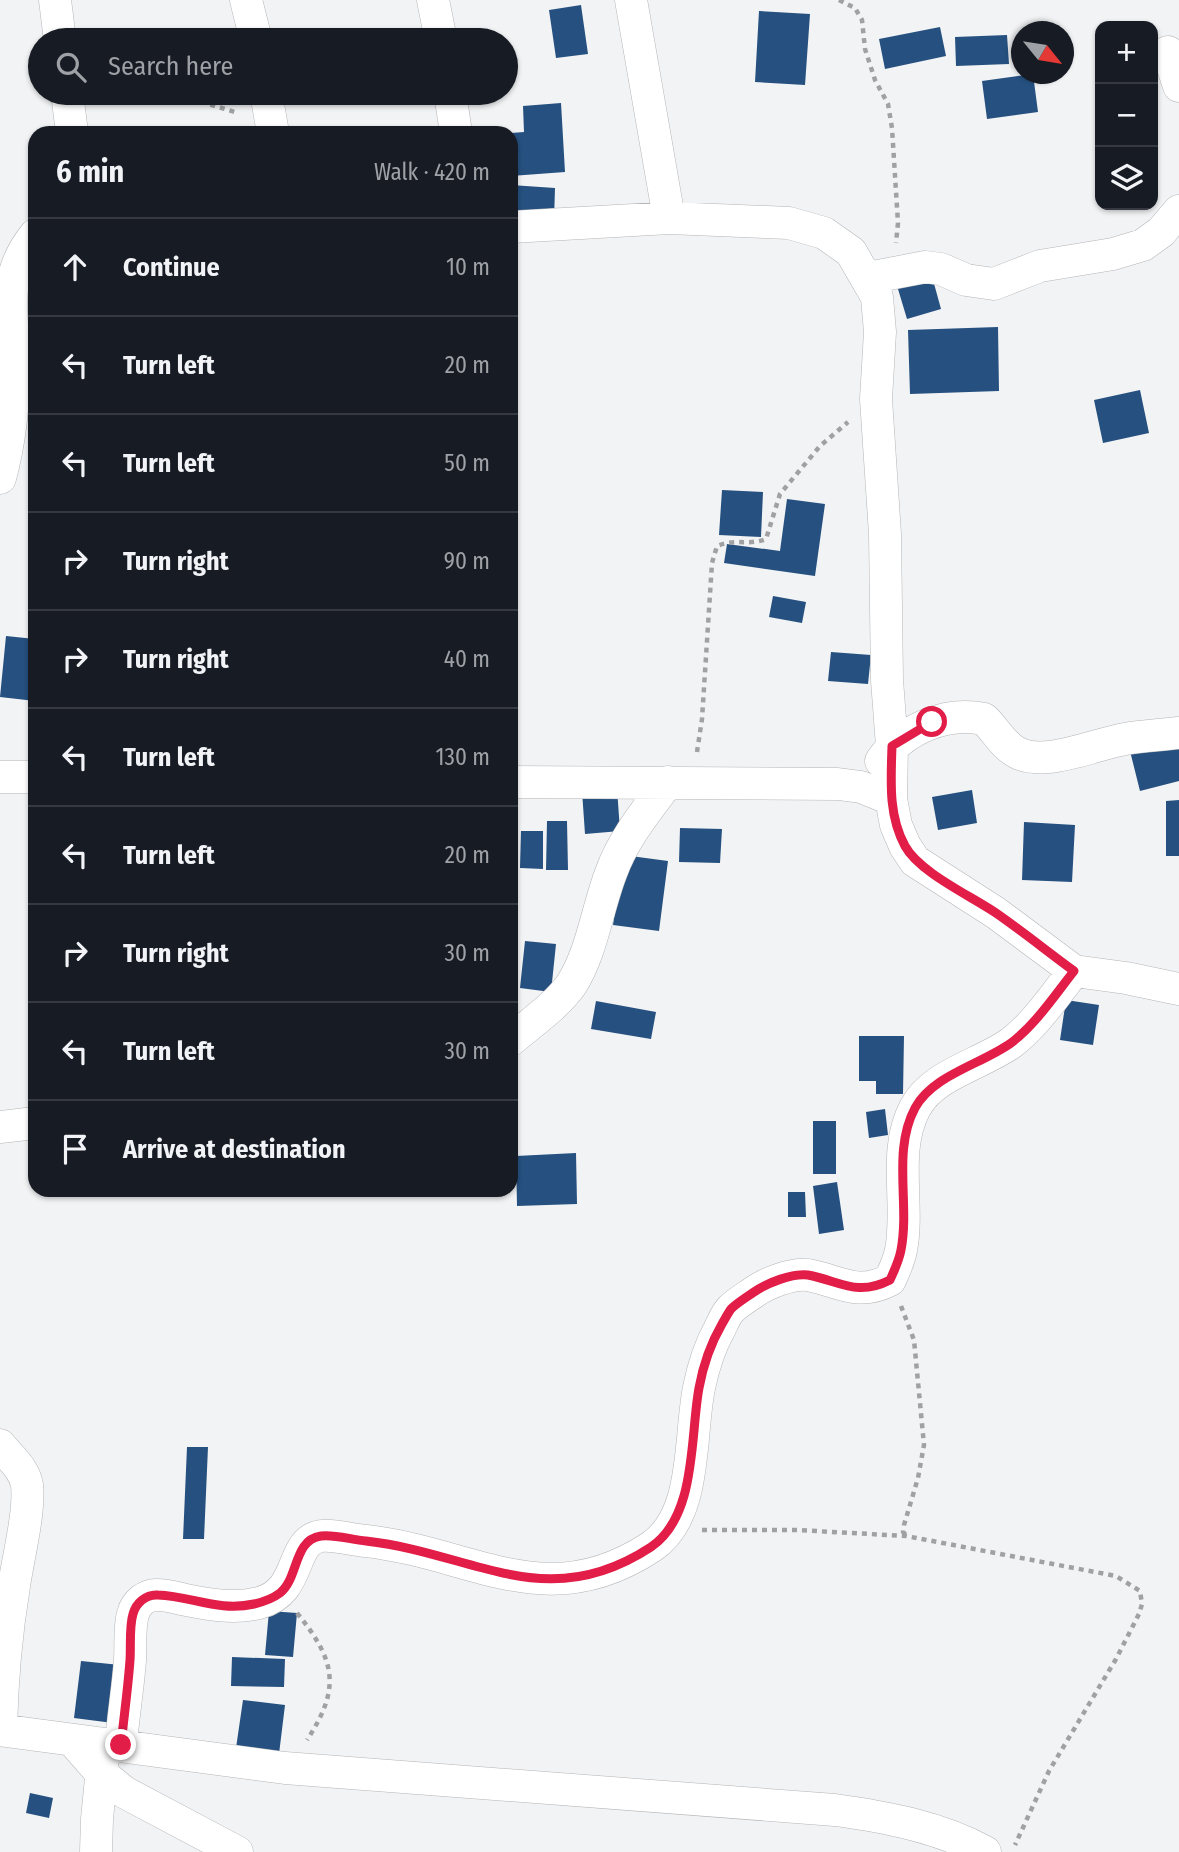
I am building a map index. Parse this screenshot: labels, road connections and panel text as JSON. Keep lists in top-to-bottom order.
{
  "north": "bottom right",
  "page": {
    "map_buttons": ["+", "−"],
    "search": "Search here",
    "heading": ["6 min", "Walk · 420 m"],
    "list": [
      ["Continue", "10 m"],
      ["Turn left", "20 m"],
      ["Turn left", "50 m"],
      ["Turn right", "90 m"],
      ["Turn right", "40 m"],
      ["Turn left", "130 m"],
      ["Turn left", "20 m"],
      ["Turn right", "30 m"],
      ["Turn left", "30 m"],
      "Arrive at destination"
    ]
  }
}
